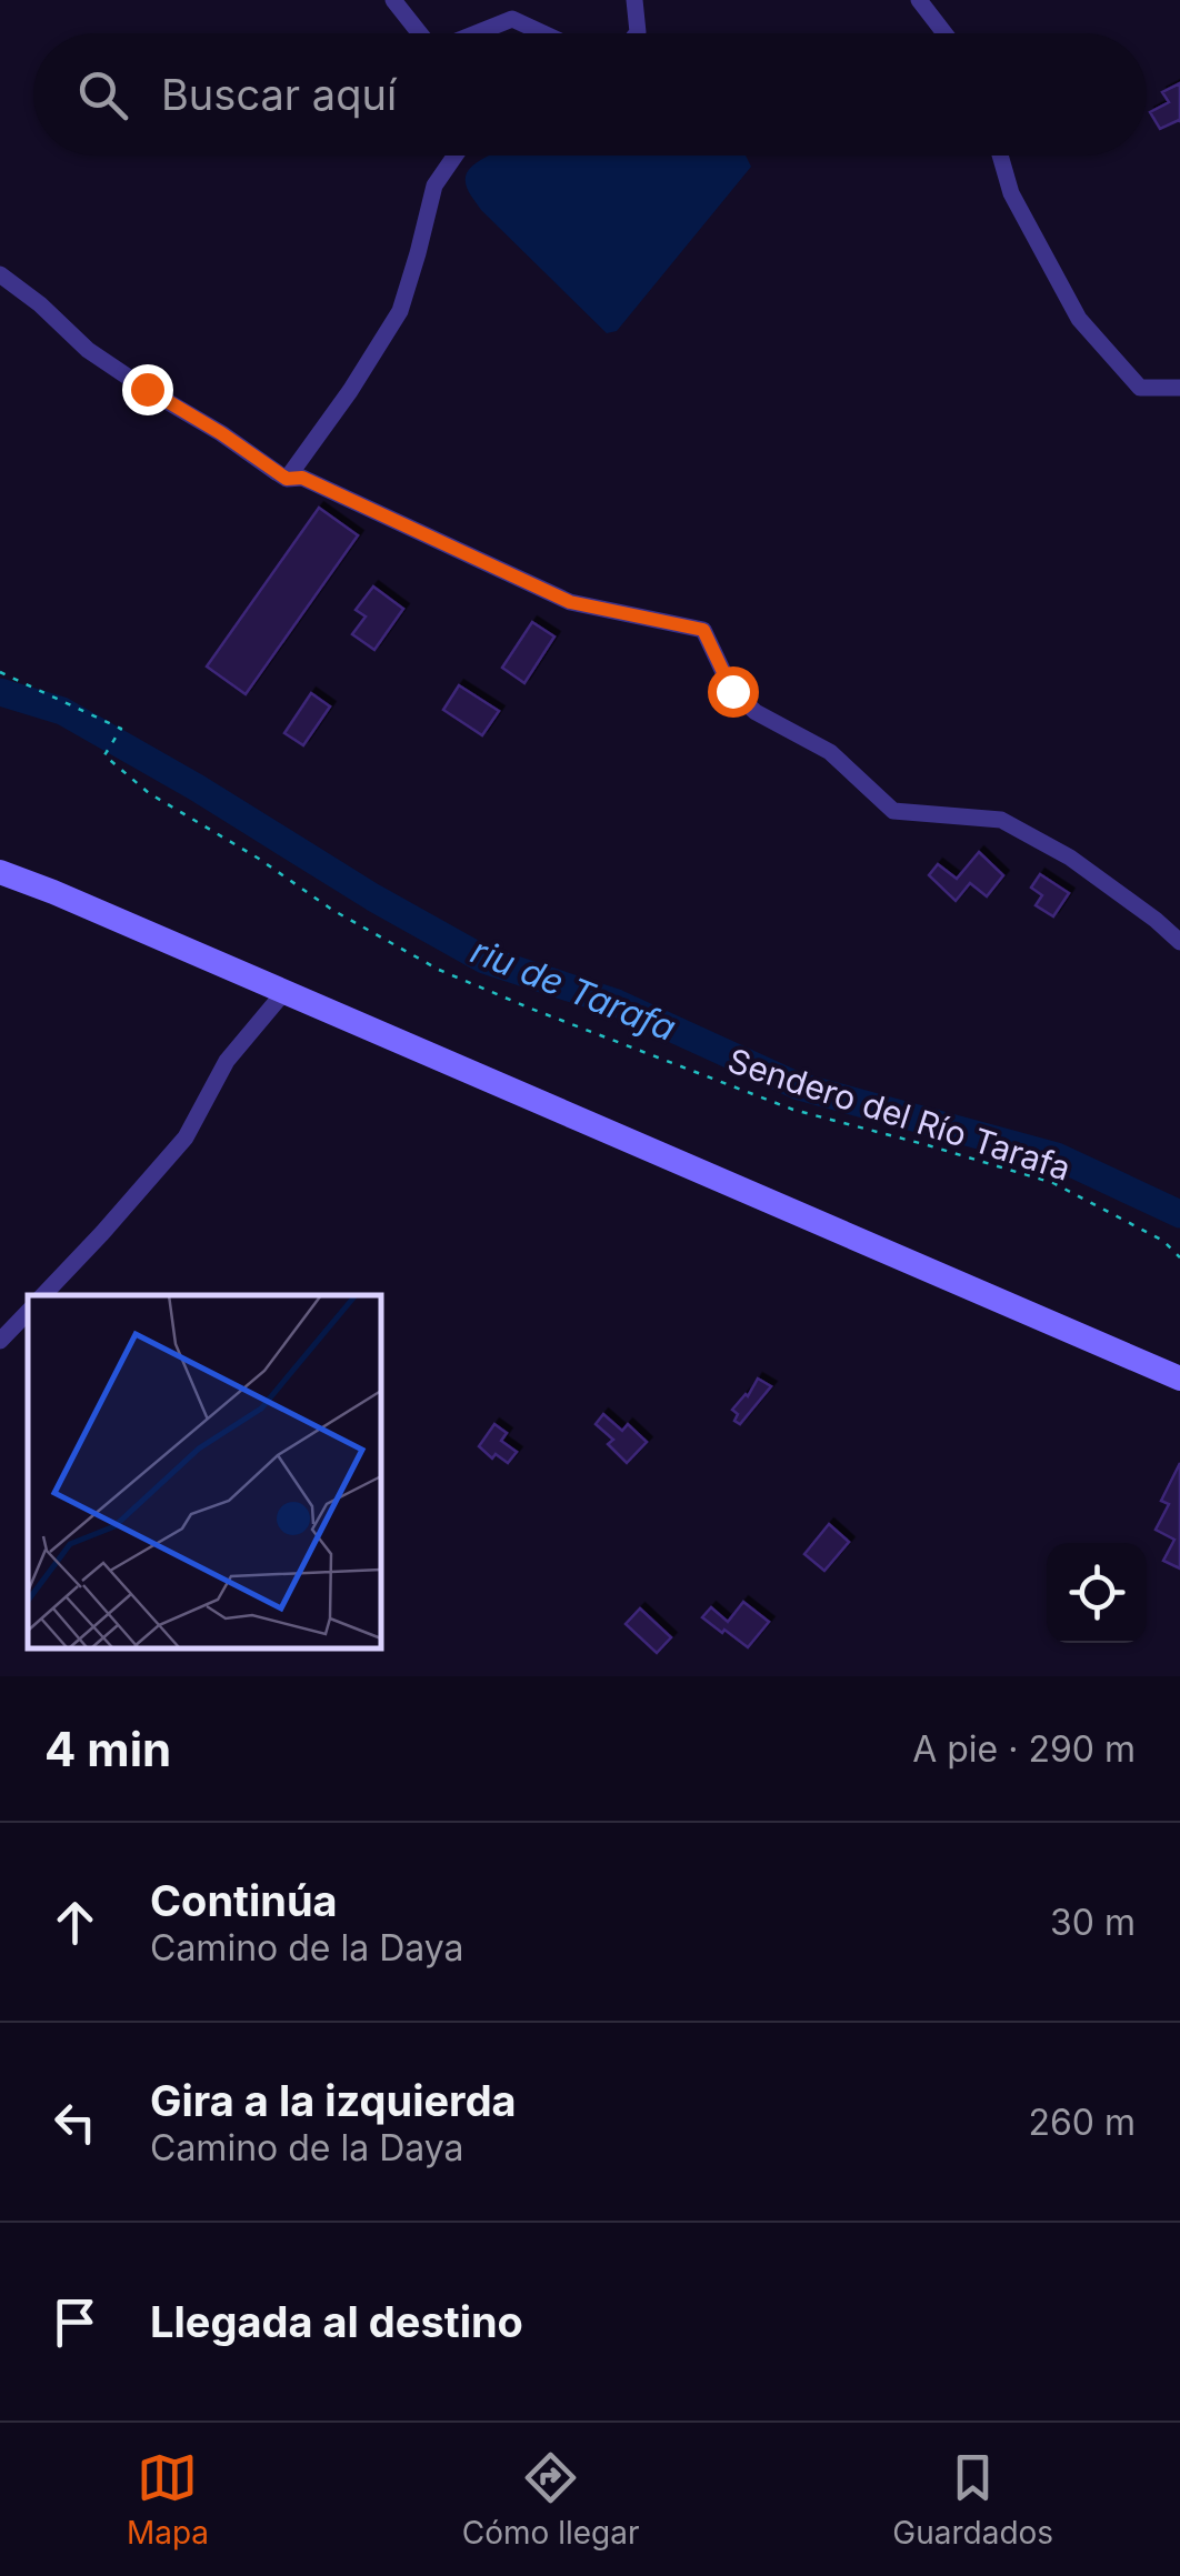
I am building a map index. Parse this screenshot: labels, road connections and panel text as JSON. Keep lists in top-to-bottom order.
{
  "streets": {
    "path": ["Sendero del Río Tarafa"]
  },
  "water": ["riu de Tarafa"],
  "page": {
    "search": "Buscar aquí",
    "heading": ["4 min", "A pie · 290 m"],
    "list": [
      ["Continúa", "Camino de la Daya", "30 m"],
      ["Gira a la izquierda", "Camino de la Daya", "260 m"],
      "Llegada al destino"
    ],
    "nav": ["Mapa", "Cómo llegar", "Guardados"]
  }
}
